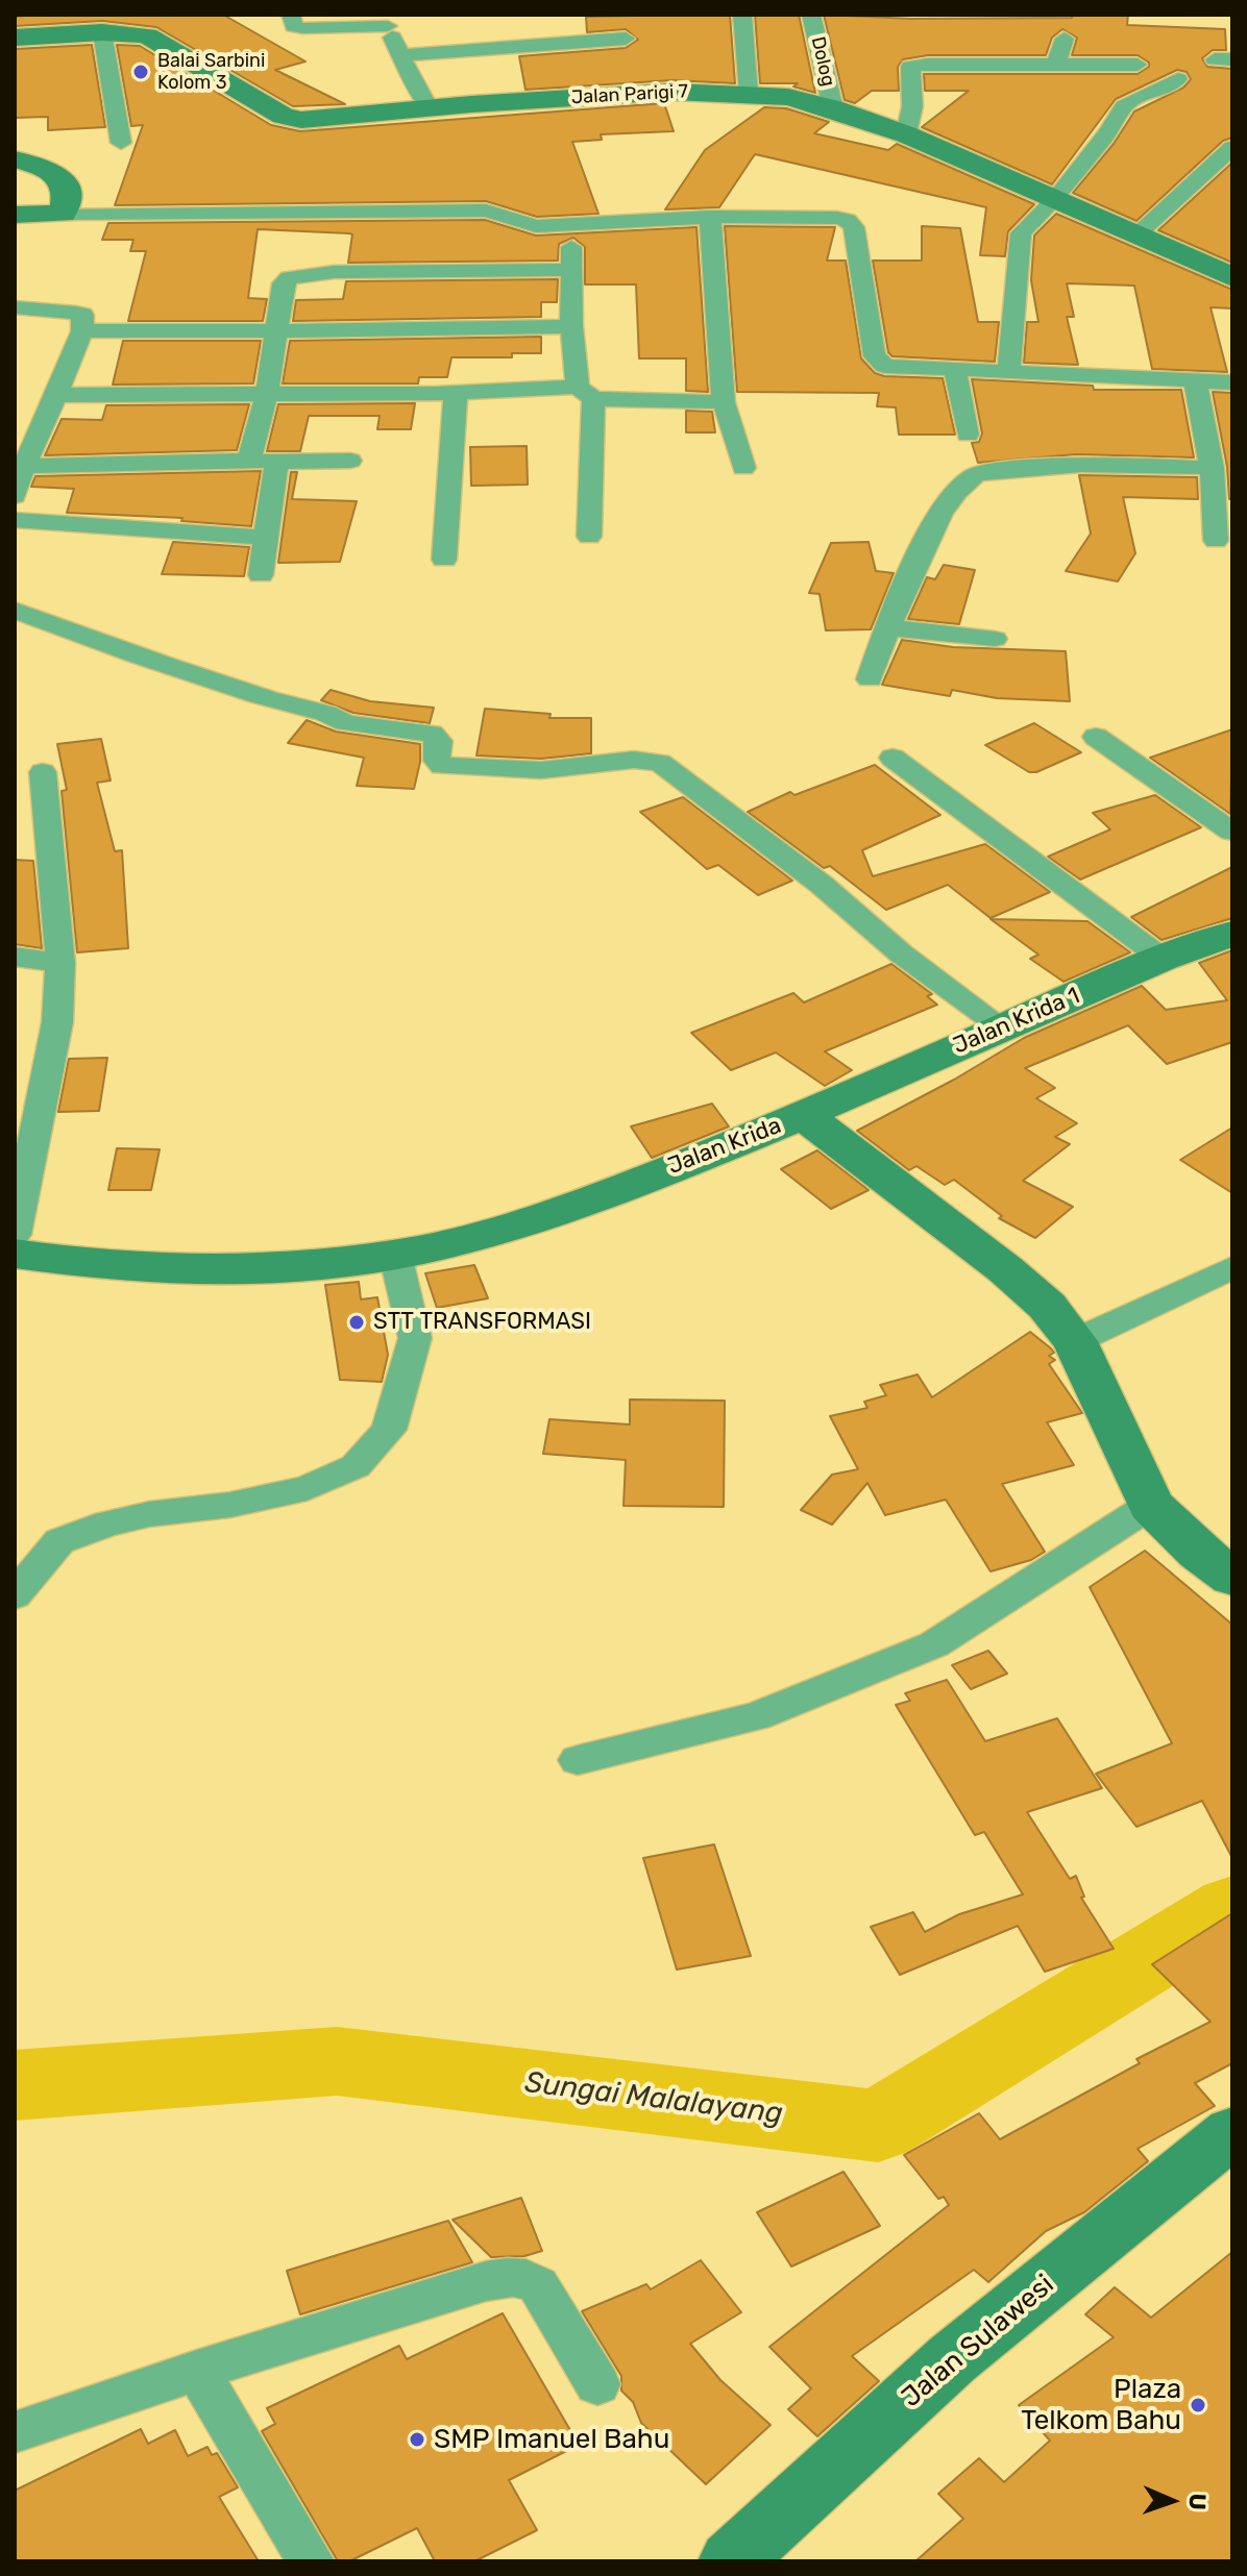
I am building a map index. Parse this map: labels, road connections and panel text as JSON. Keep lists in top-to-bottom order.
{
  "streets": {
    "street": [
      "Dolog",
      "Jalan Parigi 7",
      "Jalan Krida 1",
      "Jalan Krida",
      "Jalan Sulawesi"
    ]
  },
  "crossings": [
    ["Dolog", "Jalan Parigi 7"],
    ["Jalan Krida 1", "Jalan Krida"]
  ],
  "water": ["Sungai Malalayang"],
  "places": [
    "Balai Sarbini Kolom 3",
    "STT TRANSFORMASI",
    "Plaza Telkom Bahu",
    "SMP Imanuel Bahu"
  ],
  "north": "right"
}
